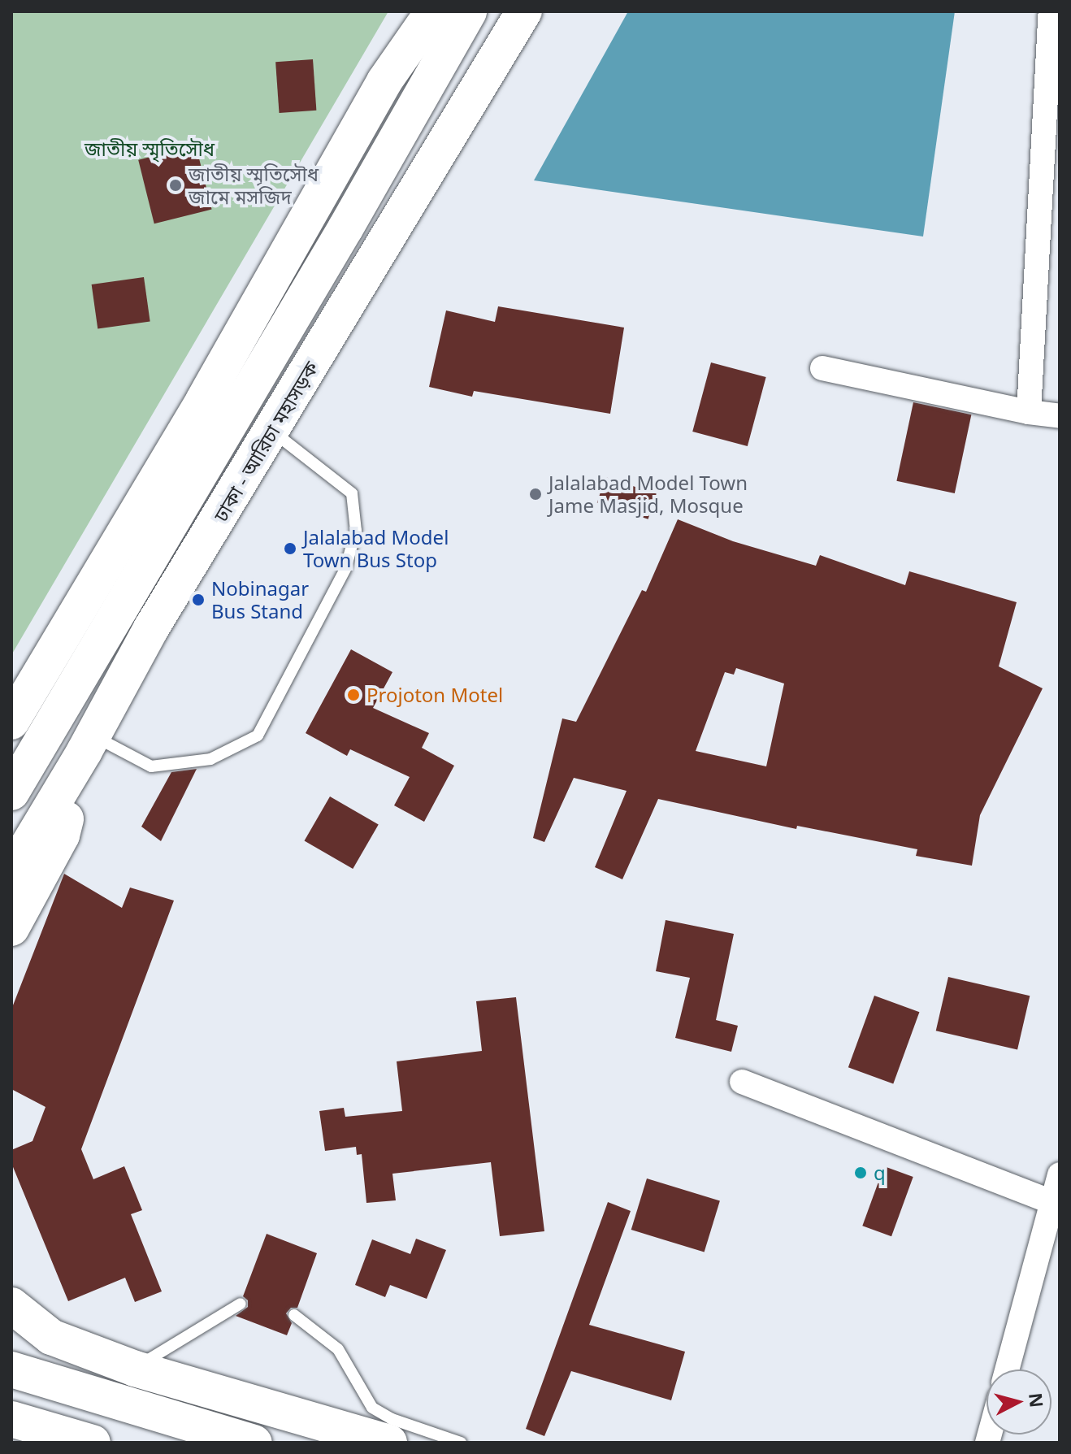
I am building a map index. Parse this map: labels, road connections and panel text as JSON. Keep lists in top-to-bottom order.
{
  "streets": {
    "highway": ["ঢাকা - আরিচা মহাসড়ক"]
  },
  "parks": ["জাতীয় স্মৃতিসৌধ"],
  "places": [
    "জাতীয় স্মৃতিসৌধ জামে মসজিদ",
    "Jalalabad Model Town Jame Masjid, Mosque",
    "Jalalabad Model Town Bus Stop",
    "Nobinagar Bus Stand",
    "Projoton Motel",
    "q"
  ],
  "north": "right"
}
